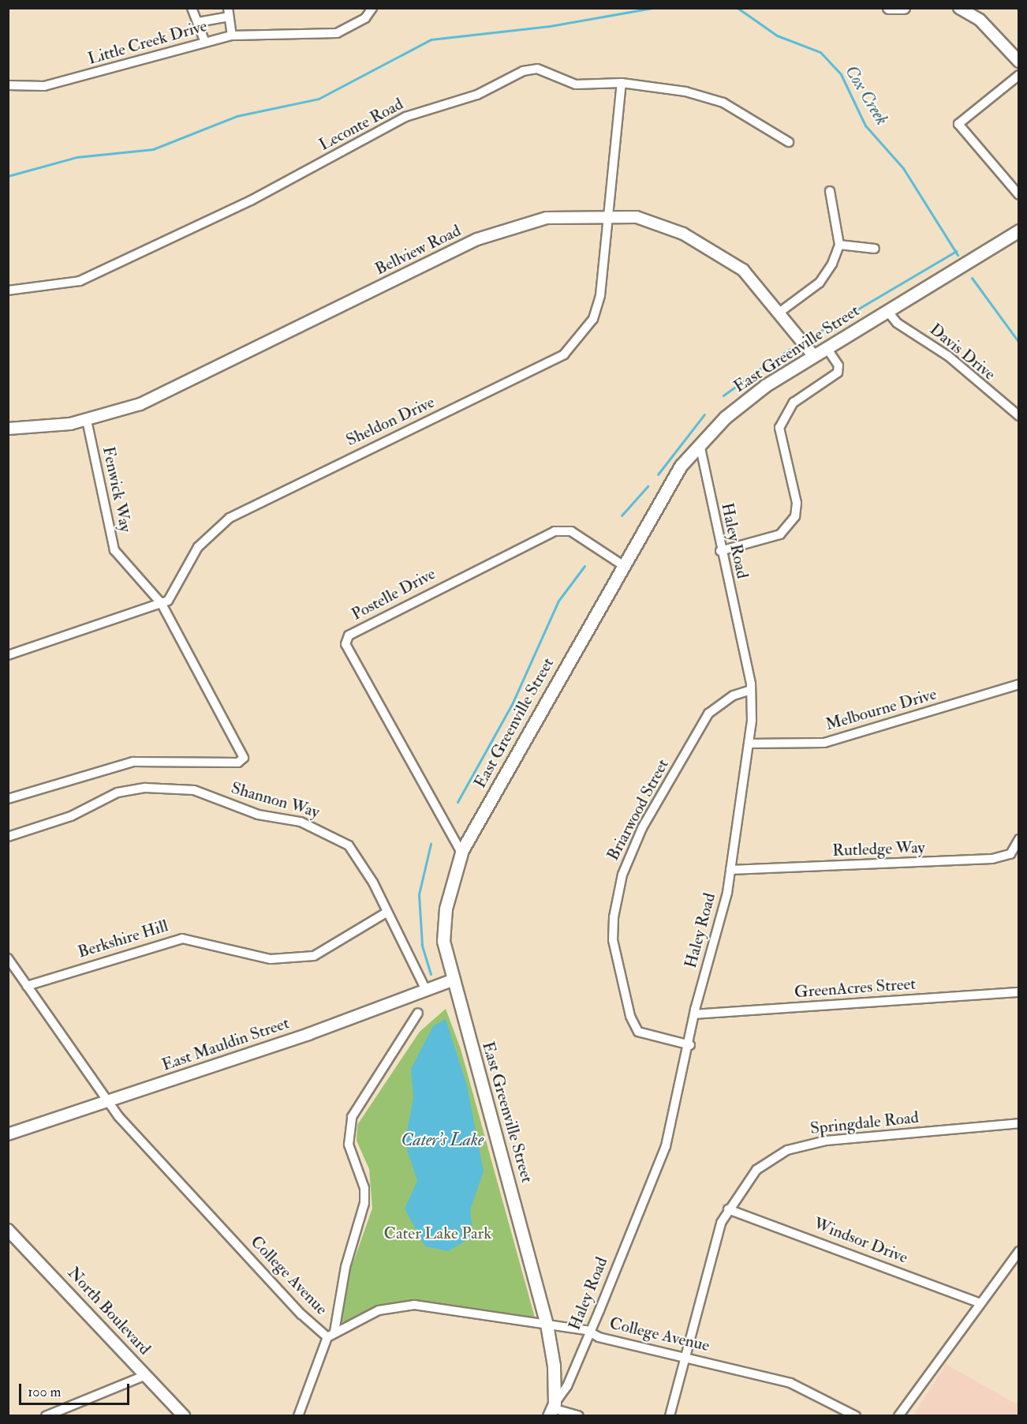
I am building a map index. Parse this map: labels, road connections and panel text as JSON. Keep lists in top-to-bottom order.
{
  "streets": {
    "main road": ["East Greenville Street"],
    "street": [
      "Little Creek Drive",
      "Leconte Road",
      "Bellview Road",
      "Davis Drive",
      "Sheldon Drive",
      "Fenwick Way",
      "Haley Road",
      "Postelle Drive",
      "Melbourne Drive",
      "Shannon Way",
      "Briarwood Street",
      "Rutledge Way",
      "Berkshire Hill",
      "GreenAcres Street",
      "East Mauldin Street",
      "Springdale Road",
      "Windsor Drive",
      "College Avenue",
      "North Boulevard"
    ]
  },
  "crossings": [
    ["Leconte Road", "Sheldon Drive"],
    ["Bellview Road", "East Greenville Street"],
    ["Bellview Road", "Sheldon Drive"],
    ["Bellview Road", "Fenwick Way"],
    ["East Greenville Street", "Davis Drive"],
    ["East Greenville Street", "Haley Road"],
    ["East Greenville Street", "Postelle Drive"],
    ["East Greenville Street", "East Mauldin Street"],
    ["East Greenville Street", "College Avenue"],
    ["Sheldon Drive", "Fenwick Way"],
    ["Sheldon Drive", "Shannon Way"],
    ["Fenwick Way", "Shannon Way"],
    ["Haley Road", "Melbourne Drive"],
    ["Haley Road", "Briarwood Street"],
    ["Haley Road", "Rutledge Way"],
    ["Haley Road", "GreenAcres Street"],
    ["Haley Road", "College Avenue"],
    ["Shannon Way", "Berkshire Hill"],
    ["Shannon Way", "East Mauldin Street"],
    ["Berkshire Hill", "College Avenue"],
    ["East Mauldin Street", "College Avenue"],
    ["Springdale Road", "Windsor Drive"],
    ["Springdale Road", "College Avenue"]
  ],
  "water": ["Cox Creek", "Cater’s Lake"],
  "parks": ["Cater Lake Park"],
  "scale_bar": "100 m"
}
